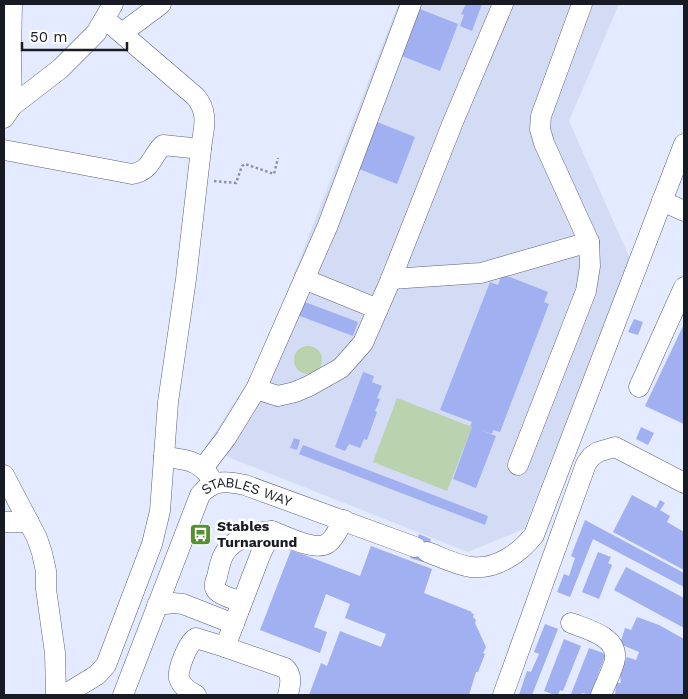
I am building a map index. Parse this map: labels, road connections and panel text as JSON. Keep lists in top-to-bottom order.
{
  "streets": {
    "street": ["STABLES WAY"]
  },
  "places": {
    "bus stop": ["Stables Turnaround"]
  },
  "scale_bar": "50 m"
}
